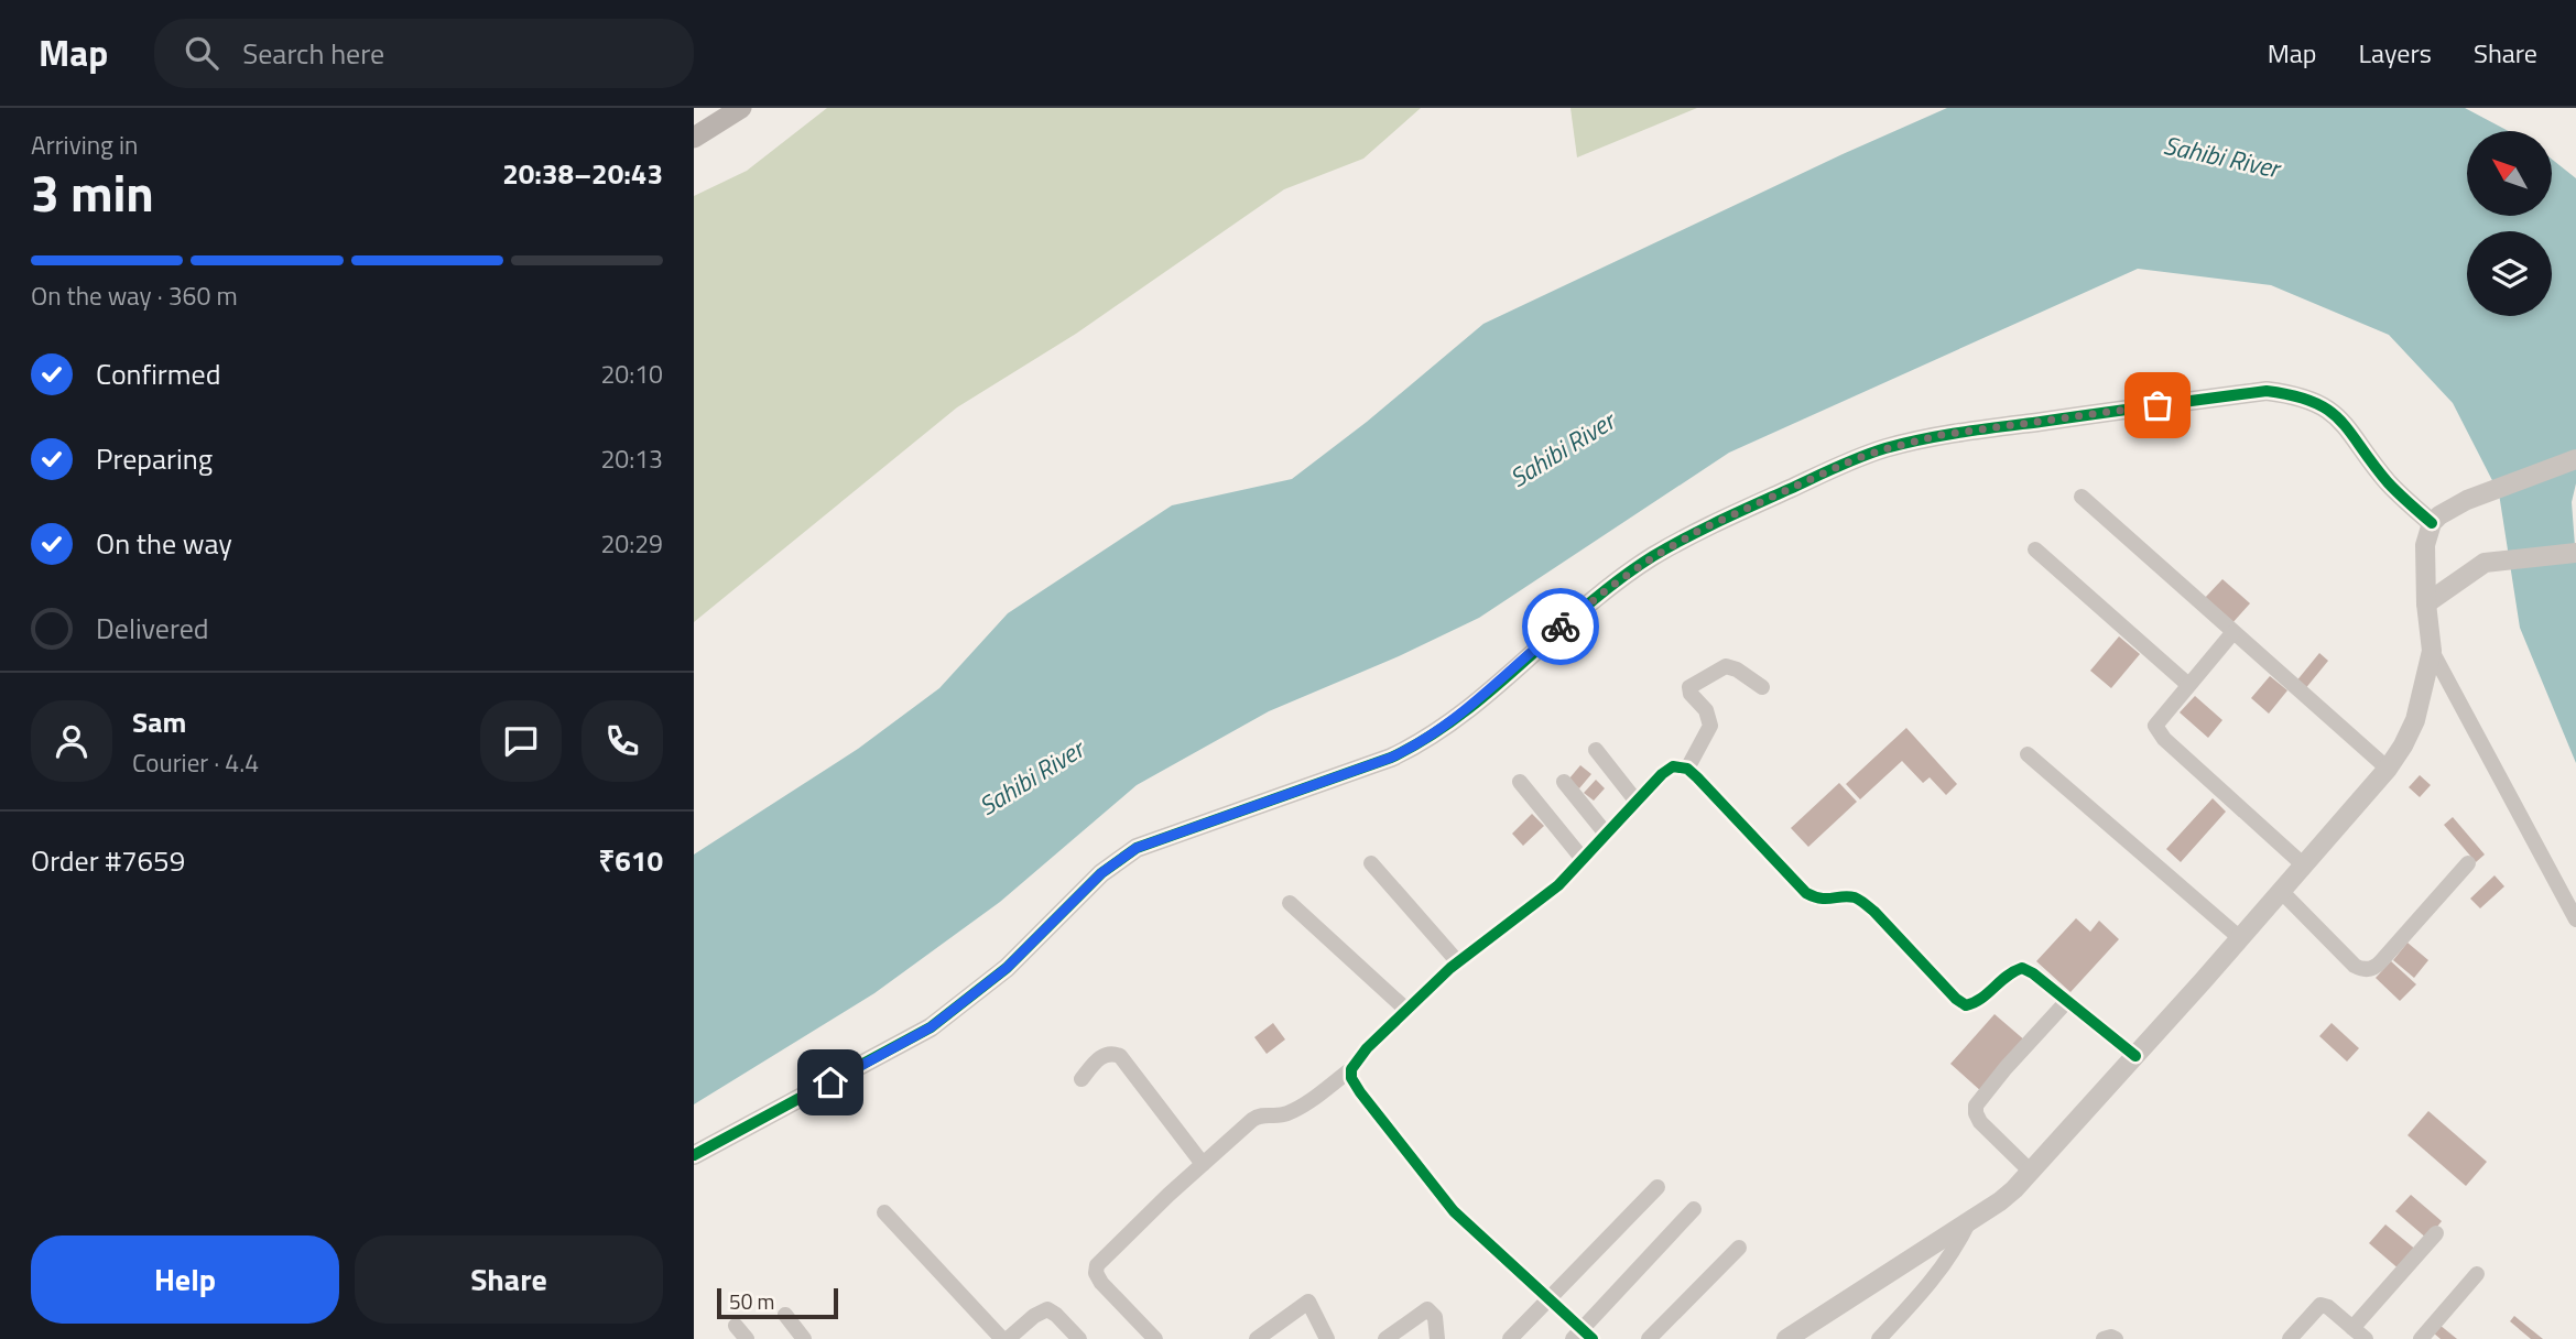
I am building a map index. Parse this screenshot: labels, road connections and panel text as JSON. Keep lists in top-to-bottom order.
{
  "water": ["Sahibi River"],
  "scale_bar": "50 m",
  "north": "top left",
  "page": {
    "header": "Map",
    "search": "Search here",
    "nav": ["Map", "Layers", "Share"],
    "heading": ["3 min", "Arriving in", "20:38–20:43"],
    "panel": [
      "Sam",
      "Courier · 4.4",
      "Order #7659",
      "₹610"
    ],
    "bar": "On the way · 360 m",
    "list": [
      ["Confirmed", "20:10"],
      ["Preparing", "20:13"],
      ["On the way", "20:29"],
      "Delivered"
    ],
    "buttons": ["Help", "Share"],
    "scale": "50 m"
  }
}
